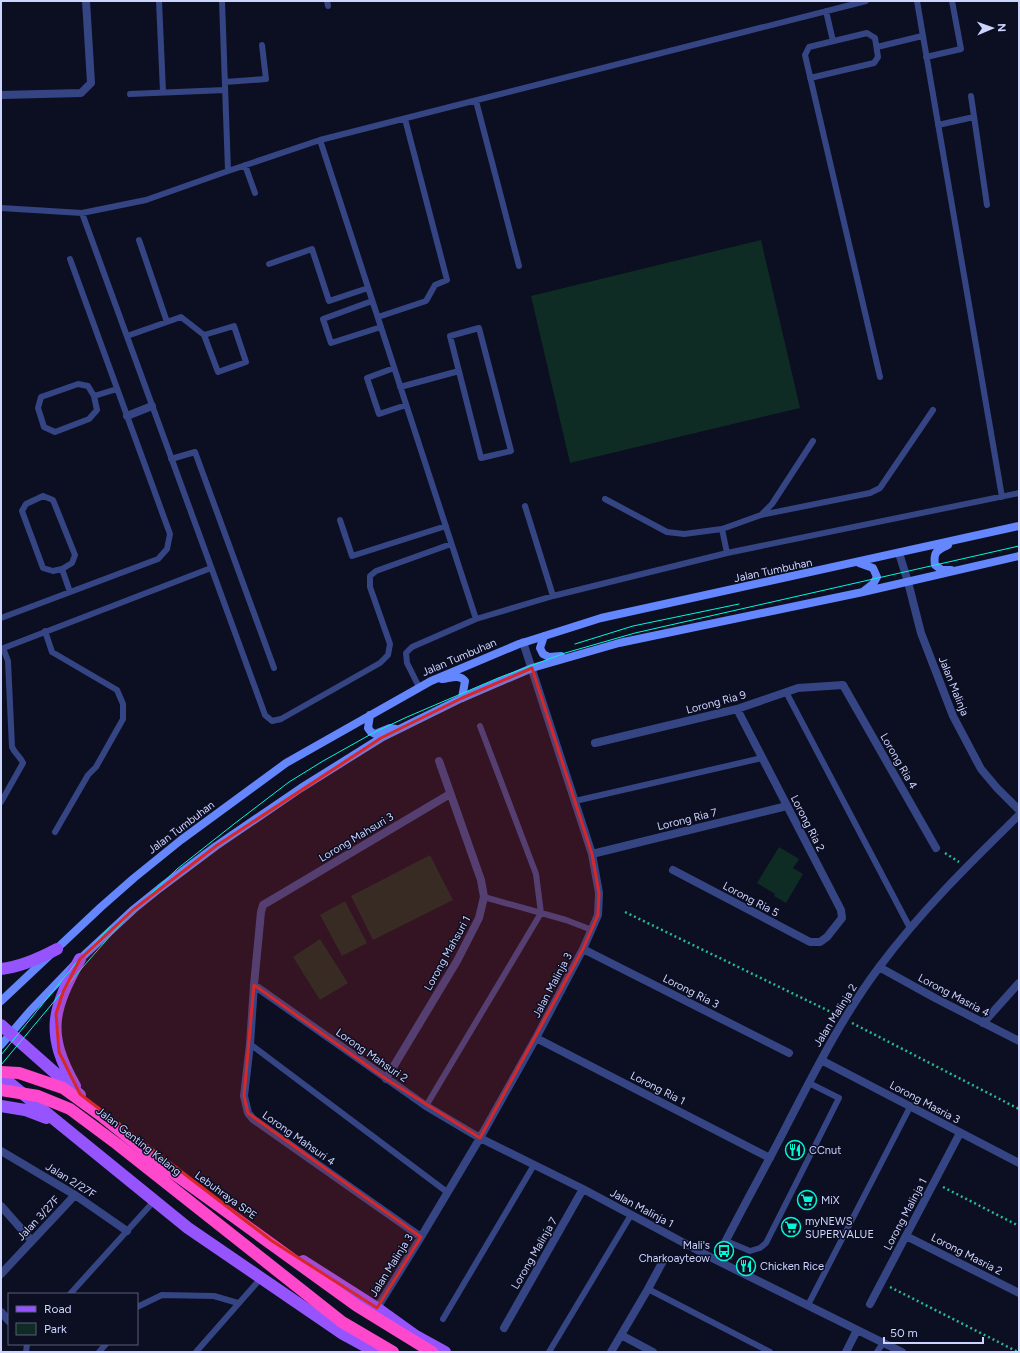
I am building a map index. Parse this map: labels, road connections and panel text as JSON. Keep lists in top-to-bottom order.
{
  "streets": {
    "highway": ["Lebuhraya SPE"],
    "main road": ["Jalan Tumbuhan", "Jalan Genting Kelang"],
    "street": [
      "Jalan Malinja",
      "Lorong Ria 9",
      "Lorong Ria 4",
      "Lorong Ria 7",
      "Lorong Ria 2",
      "Lorong Mahsuri 3",
      "Lorong Ria 5",
      "Lorong Mahsuri 1",
      "Jalan Malinja 3",
      "Lorong Ria 3",
      "Lorong Masria 4",
      "Jalan Malinja 2",
      "Lorong Mahsuri 2",
      "Lorong Ria 1",
      "Lorong Masria 3",
      "Lorong Mahsuri 4",
      "Jalan 2/27F",
      "Jalan Malinja 1",
      "Lorong Malinja 1",
      "Jalan 3/27F",
      "Lorong Malinja 7",
      "Lorong Masria 2"
    ]
  },
  "crossings": [
    ["Jalan Tumbuhan", "Jalan Malinja"],
    ["Jalan Tumbuhan", "Jalan Malinja 3"],
    ["Lorong Ria 9", "Lorong Ria 4"],
    ["Lorong Ria 9", "Lorong Ria 2"],
    ["Lorong Ria 7", "Lorong Ria 2"],
    ["Lorong Ria 7", "Jalan Malinja 3"],
    ["Lorong Ria 2", "Lorong Ria 5"],
    ["Lorong Mahsuri 3", "Lorong Mahsuri 1"],
    ["Lorong Mahsuri 3", "Lorong Mahsuri 4"],
    ["Lorong Mahsuri 1", "Lorong Mahsuri 2"],
    ["Jalan Malinja 3", "Lorong Ria 3"],
    ["Jalan Malinja 3", "Lorong Mahsuri 2"],
    ["Jalan Malinja 3", "Lorong Ria 1"],
    ["Jalan Malinja 3", "Lorong Mahsuri 4"],
    ["Jalan Malinja 3", "Jalan Genting Kelang"],
    ["Jalan Malinja 3", "Jalan Malinja 1"],
    ["Lorong Masria 4", "Jalan Malinja 2"],
    ["Jalan Malinja 2", "Lorong Ria 1"],
    ["Jalan Malinja 2", "Lorong Masria 3"],
    ["Jalan Malinja 2", "Jalan Malinja 1"],
    ["Lorong Mahsuri 2", "Lorong Mahsuri 4"],
    ["Lorong Mahsuri 2", "Jalan Malinja 1"],
    ["Lorong Masria 3", "Lorong Malinja 1"],
    ["Jalan 2/27F", "Jalan 3/27F"],
    ["Jalan Malinja 1", "Lorong Malinja 7"],
    ["Lorong Malinja 1", "Lorong Masria 2"]
  ],
  "places": {
    "restaurant": ["CCnut", "Chicken Rice"],
    "supermarket": ["MiX", "myNEWS SUPERVALUE"],
    "bus stop": ["Mali's Charkoayteow"]
  },
  "legend": ["Road", "Park"],
  "scale_bar": "50 m",
  "north": "right"
}
